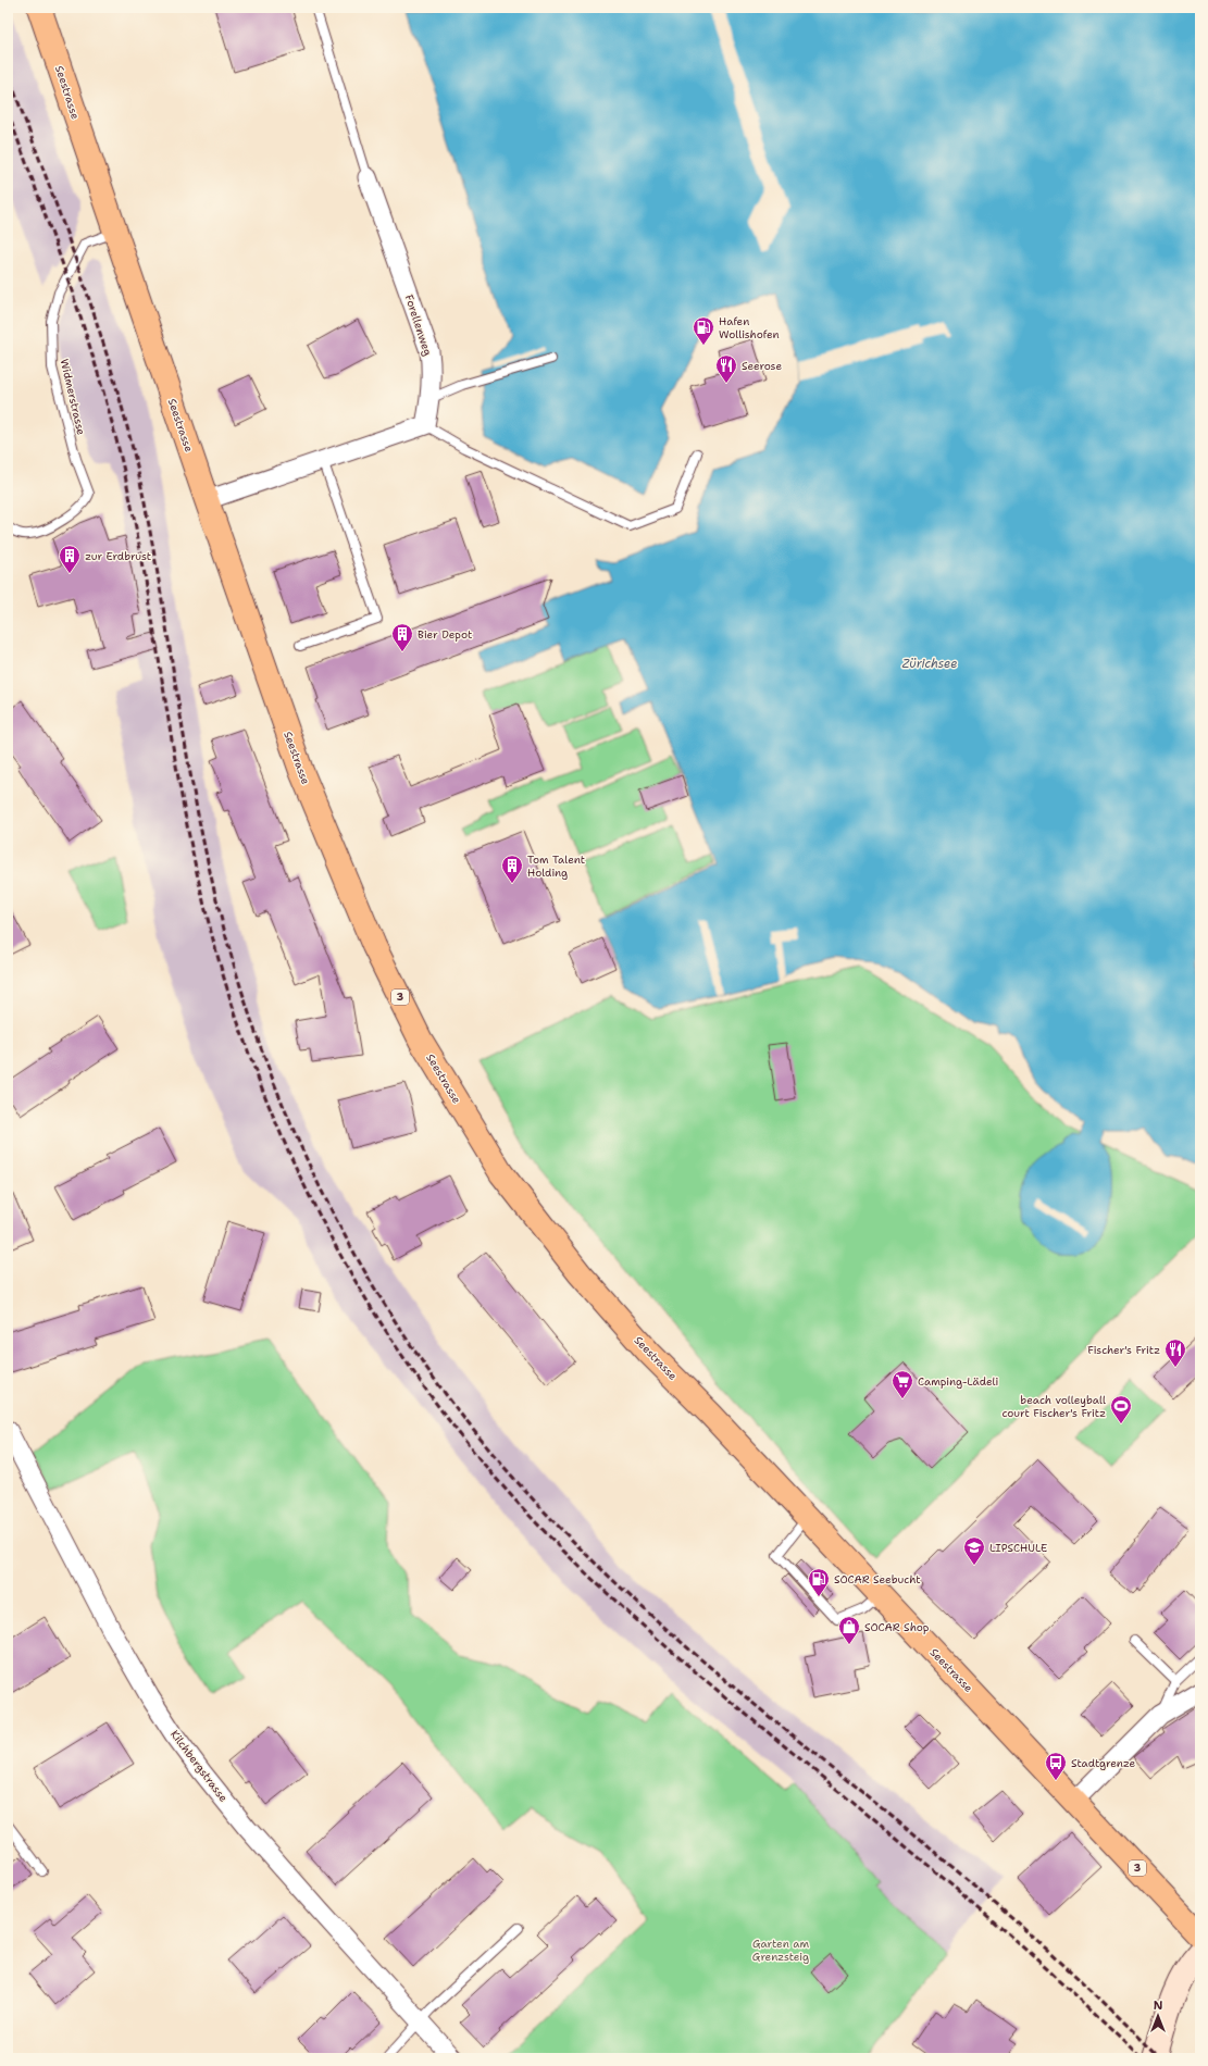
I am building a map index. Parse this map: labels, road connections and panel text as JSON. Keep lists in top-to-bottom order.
{
  "streets": {
    "main road": ["Seestrasse", "3"],
    "street": ["Forellenweg", "Kilchbergstrasse"],
    "lane": ["Widmerstrasse"]
  },
  "crossings": [
    ["Seestrasse", "Widmerstrasse"]
  ],
  "water": ["Zürichsee"],
  "parks": ["Garten am Grenzsteig"],
  "places": {
    "fuel station": ["Hafen Wollishofen", "SOCAR Seebucht"],
    "restaurant": ["Seerose", "Fischer's Fritz"],
    "building": ["zur Erdbrust", "Bier Depot", "Tom Talent Holding"],
    "supermarket": ["Camping-Lädeli"],
    "sports": ["beach volleyball court Fischer's Fritz"],
    "school or university": ["LIPSCHULE"],
    "shop": ["SOCAR Shop"],
    "bus stop": ["Stadtgrenze"]
  },
  "north": "top"
}
